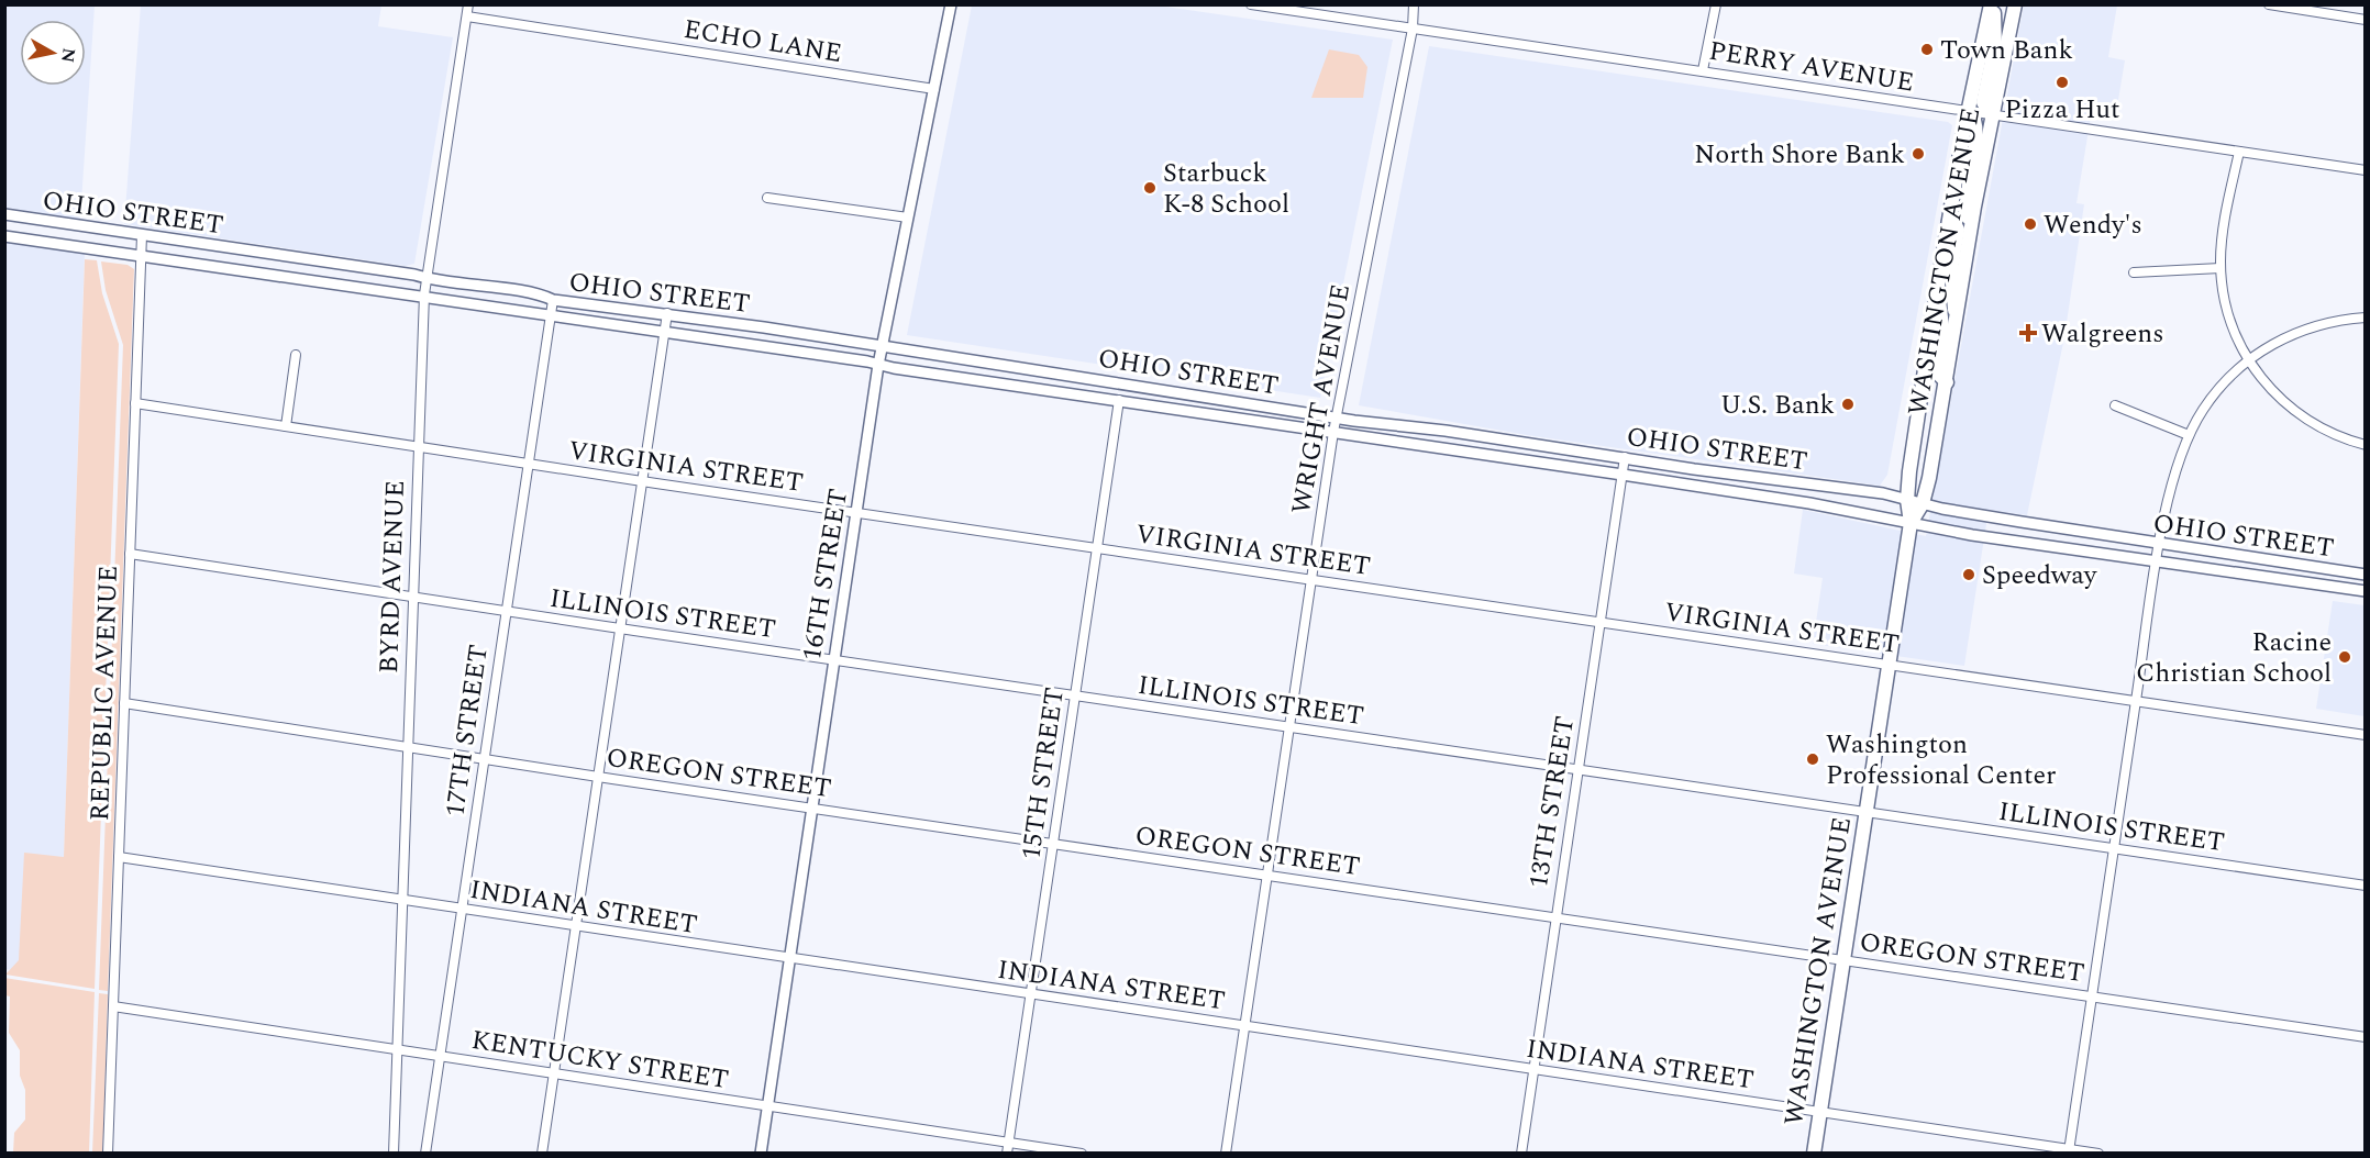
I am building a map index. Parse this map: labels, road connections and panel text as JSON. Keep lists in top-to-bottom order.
{
  "streets": {
    "main road": ["WASHINGTON AVENUE"],
    "street": [
      "ECHO LANE",
      "PERRY AVENUE",
      "OHIO STREET",
      "WRIGHT AVENUE",
      "VIRGINIA STREET",
      "16TH STREET",
      "BYRD AVENUE",
      "ILLINOIS STREET",
      "REPUBLIC AVENUE",
      "17TH STREET",
      "OREGON STREET",
      "15TH STREET",
      "13TH STREET",
      "INDIANA STREET",
      "KENTUCKY STREET"
    ]
  },
  "crossings": [
    ["ECHO LANE", "16TH STREET"],
    ["ECHO LANE", "BYRD AVENUE"],
    ["PERRY AVENUE", "WASHINGTON AVENUE"],
    ["PERRY AVENUE", "WRIGHT AVENUE"],
    ["OHIO STREET", "WASHINGTON AVENUE"],
    ["OHIO STREET", "WRIGHT AVENUE"],
    ["OHIO STREET", "16TH STREET"],
    ["OHIO STREET", "BYRD AVENUE"],
    ["OHIO STREET", "REPUBLIC AVENUE"],
    ["OHIO STREET", "17TH STREET"],
    ["OHIO STREET", "15TH STREET"],
    ["OHIO STREET", "13TH STREET"],
    ["WASHINGTON AVENUE", "VIRGINIA STREET"],
    ["WASHINGTON AVENUE", "ILLINOIS STREET"],
    ["WASHINGTON AVENUE", "OREGON STREET"],
    ["WASHINGTON AVENUE", "INDIANA STREET"],
    ["WRIGHT AVENUE", "VIRGINIA STREET"],
    ["WRIGHT AVENUE", "ILLINOIS STREET"],
    ["WRIGHT AVENUE", "OREGON STREET"],
    ["WRIGHT AVENUE", "INDIANA STREET"],
    ["VIRGINIA STREET", "16TH STREET"],
    ["VIRGINIA STREET", "BYRD AVENUE"],
    ["VIRGINIA STREET", "REPUBLIC AVENUE"],
    ["VIRGINIA STREET", "17TH STREET"],
    ["VIRGINIA STREET", "15TH STREET"],
    ["VIRGINIA STREET", "13TH STREET"],
    ["16TH STREET", "ILLINOIS STREET"],
    ["16TH STREET", "OREGON STREET"],
    ["16TH STREET", "INDIANA STREET"],
    ["16TH STREET", "KENTUCKY STREET"],
    ["BYRD AVENUE", "ILLINOIS STREET"],
    ["BYRD AVENUE", "OREGON STREET"],
    ["BYRD AVENUE", "INDIANA STREET"],
    ["BYRD AVENUE", "KENTUCKY STREET"],
    ["ILLINOIS STREET", "REPUBLIC AVENUE"],
    ["ILLINOIS STREET", "17TH STREET"],
    ["ILLINOIS STREET", "15TH STREET"],
    ["ILLINOIS STREET", "13TH STREET"],
    ["REPUBLIC AVENUE", "OREGON STREET"],
    ["REPUBLIC AVENUE", "INDIANA STREET"],
    ["REPUBLIC AVENUE", "KENTUCKY STREET"],
    ["17TH STREET", "OREGON STREET"],
    ["17TH STREET", "INDIANA STREET"],
    ["17TH STREET", "KENTUCKY STREET"],
    ["OREGON STREET", "15TH STREET"],
    ["OREGON STREET", "13TH STREET"],
    ["15TH STREET", "INDIANA STREET"],
    ["15TH STREET", "KENTUCKY STREET"],
    ["13TH STREET", "INDIANA STREET"]
  ],
  "places": {
    "other": [
      "Town Bank",
      "Pizza Hut",
      "North Shore Bank",
      "Starbuck K-8 School",
      "Wendy's",
      "U.S. Bank",
      "Speedway",
      "Racine Christian School",
      "Washington Professional Center"
    ],
    "health": ["Walgreens"]
  },
  "north": "right"
}
